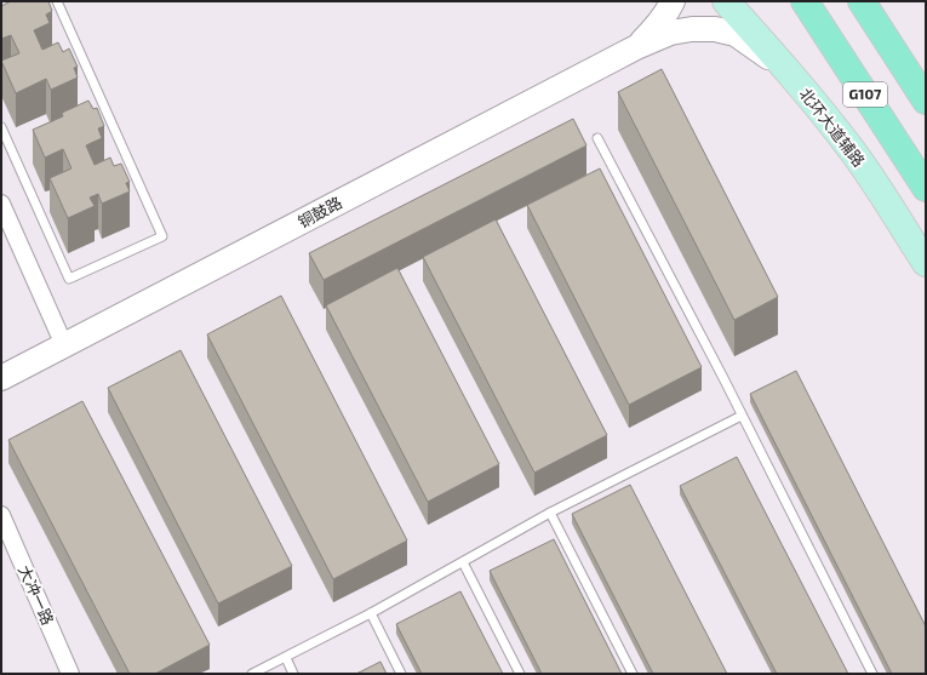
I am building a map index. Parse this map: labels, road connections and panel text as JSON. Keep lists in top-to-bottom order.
{
  "streets": {
    "highway": ["G107"],
    "main road": ["北环大道辅路", "铜鼓路"],
    "street": ["大冲一路"]
  },
  "crossings": [
    ["北环大道辅路", "铜鼓路"]
  ]
}
